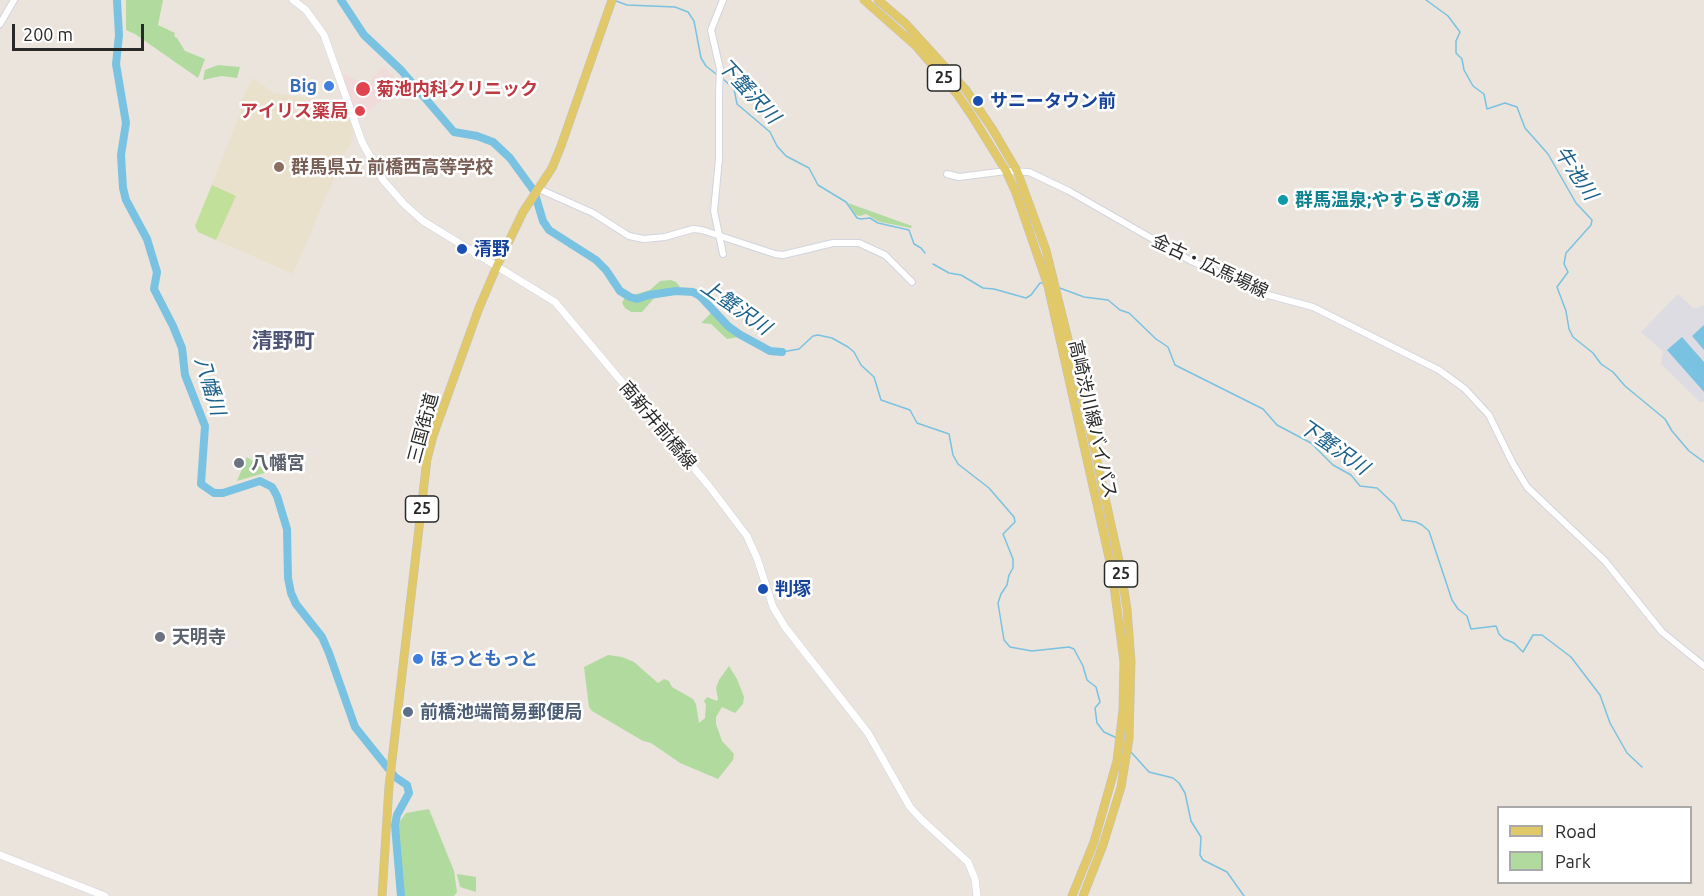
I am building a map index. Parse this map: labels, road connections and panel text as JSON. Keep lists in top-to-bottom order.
{
  "streets": {
    "main road": [
      "25",
      "高崎渋川線バイパス",
      "南新井前橋線",
      "三国街道"
    ],
    "street": ["金古・広馬場線"]
  },
  "crossings": [
    ["金古・広馬場線", "高崎渋川線バイパス"],
    ["南新井前橋線", "三国街道"]
  ],
  "districts": ["清野町"],
  "water": [
    "下蟹沢川",
    "牛池川",
    "上蟹沢川",
    "八幡川"
  ],
  "places": [
    "Big",
    "菊池内科クリニック",
    "サニータウン前",
    "アイリス薬局",
    "群馬県立 前橋西高等学校",
    "群馬温泉;やすらぎの湯",
    "清野",
    "八幡宮",
    "判塚",
    "天明寺",
    "ほっともっと",
    "前橋池端簡易郵便局"
  ],
  "legend": ["Road", "Park"],
  "scale_bar": "200 m"
}
